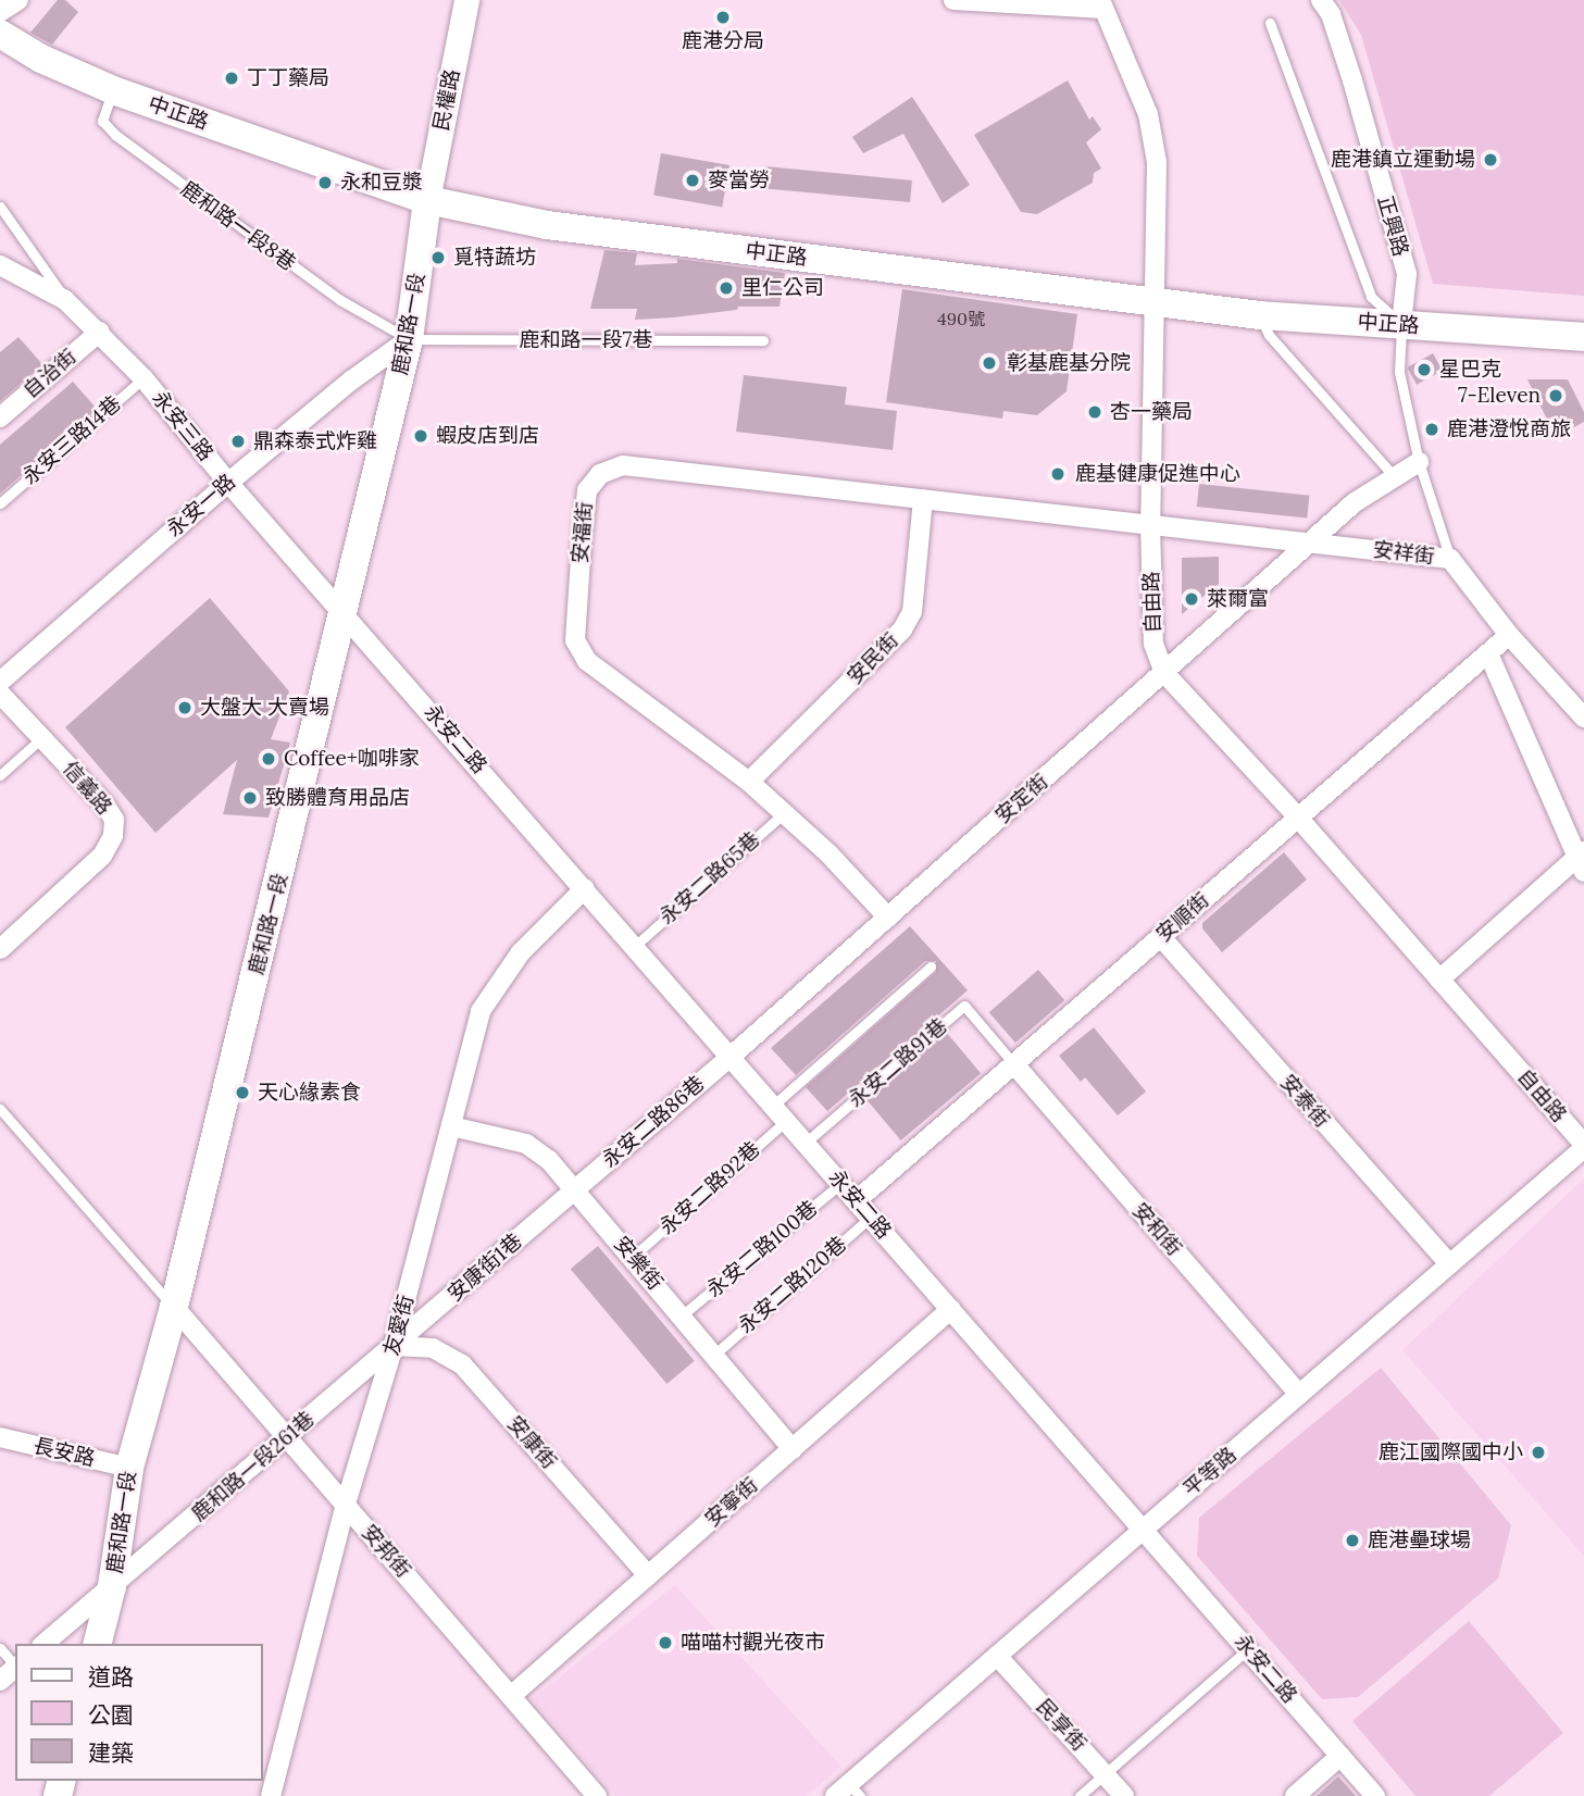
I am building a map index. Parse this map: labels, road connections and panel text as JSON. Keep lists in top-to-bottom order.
{
  "streets": {
    "main road": ["中正路", "鹿和路一段"],
    "street": [
      "民權路",
      "正興路",
      "自治街",
      "永安三路",
      "永安一路",
      "安福街",
      "安祥街",
      "自由路",
      "安民街",
      "永安二路",
      "信義路",
      "安定街",
      "安順街",
      "安泰街",
      "永安二路86巷",
      "安和街",
      "安樂街",
      "安康街1巷",
      "友愛街",
      "安康街",
      "長安路",
      "鹿和路一段261巷",
      "平等路",
      "安寧街",
      "安邦街",
      "民享街"
    ],
    "lane": [
      "鹿和路一段8巷",
      "鹿和路一段7巷",
      "永安三路14巷",
      "永安二路65巷",
      "永安二路91巷",
      "永安二路92巷",
      "永安二路100巷",
      "永安二路120巷"
    ]
  },
  "crossings": [
    ["民權路", "中正路"],
    ["民權路", "鹿和路一段"],
    ["中正路", "鹿和路一段8巷"],
    ["中正路", "正興路"],
    ["中正路", "鹿和路一段"],
    ["中正路", "自由路"],
    ["鹿和路一段8巷", "鹿和路一段"],
    ["鹿和路一段8巷", "鹿和路一段7巷"],
    ["鹿和路一段8巷", "永安一路"],
    ["鹿和路一段", "鹿和路一段7巷"],
    ["鹿和路一段", "永安三路"],
    ["鹿和路一段", "永安一路"],
    ["鹿和路一段", "永安二路"],
    ["鹿和路一段", "長安路"],
    ["鹿和路一段", "鹿和路一段261巷"],
    ["鹿和路一段", "安邦街"],
    ["鹿和路一段7巷", "永安一路"],
    ["自治街", "永安三路"],
    ["永安三路", "永安三路14巷"],
    ["永安三路", "永安一路"],
    ["永安三路", "永安二路"],
    ["安福街", "安祥街"],
    ["安福街", "自由路"],
    ["安福街", "安民街"],
    ["安福街", "安定街"],
    ["安福街", "永安二路65巷"],
    ["安祥街", "自由路"],
    ["安祥街", "安定街"],
    ["安祥街", "安順街"],
    ["自由路", "安定街"],
    ["自由路", "安順街"],
    ["自由路", "平等路"],
    ["永安二路", "安定街"],
    ["永安二路", "永安二路65巷"],
    ["永安二路", "安順街"],
    ["永安二路", "永安二路91巷"],
    ["永安二路", "永安二路86巷"],
    ["永安二路", "永安二路92巷"],
    ["永安二路", "永安二路100巷"],
    ["永安二路", "永安二路120巷"],
    ["永安二路", "友愛街"],
    ["永安二路", "平等路"],
    ["永安二路", "安寧街"],
    ["安定街", "永安二路86巷"],
    ["安順街", "永安二路91巷"],
    ["安順街", "安泰街"],
    ["安順街", "安和街"],
    ["永安二路91巷", "安和街"],
    ["安泰街", "平等路"],
    ["永安二路86巷", "安樂街"],
    ["永安二路86巷", "安康街1巷"],
    ["永安二路92巷", "安樂街"],
    ["安和街", "平等路"],
    ["永安二路100巷", "安樂街"],
    ["安樂街", "安康街1巷"],
    ["安樂街", "永安二路120巷"],
    ["安樂街", "友愛街"],
    ["安樂街", "安寧街"],
    ["安康街1巷", "友愛街"],
    ["安康街1巷", "安康街"],
    ["安康街1巷", "鹿和路一段261巷"],
    ["友愛街", "安康街"],
    ["友愛街", "鹿和路一段261巷"],
    ["友愛街", "安邦街"],
    ["安康街", "鹿和路一段261巷"],
    ["安康街", "安寧街"],
    ["鹿和路一段261巷", "安邦街"],
    ["平等路", "民享街"],
    ["安寧街", "安邦街"]
  ],
  "places": [
    "鹿港分局",
    "丁丁藥局",
    "鹿港鎮立運動場",
    "麥當勞",
    "永和豆漿",
    "覓特蔬坊",
    "里仁公司",
    "彰基鹿基分院",
    "星巴克",
    "7-Eleven",
    "杏一藥局",
    "鹿港澄悅商旅",
    "蝦皮店到店",
    "鼎森泰式炸雞",
    "鹿基健康促進中心",
    "萊爾富",
    "大盤大 大賣場",
    "Coffee+咖啡家",
    "致勝體育用品店",
    "天心緣素食",
    "鹿江國際國中小",
    "鹿港壘球場",
    "喵喵村觀光夜市"
  ],
  "house_numbers": ["490號"],
  "legend": ["道路", "公園", "建築"]
}
